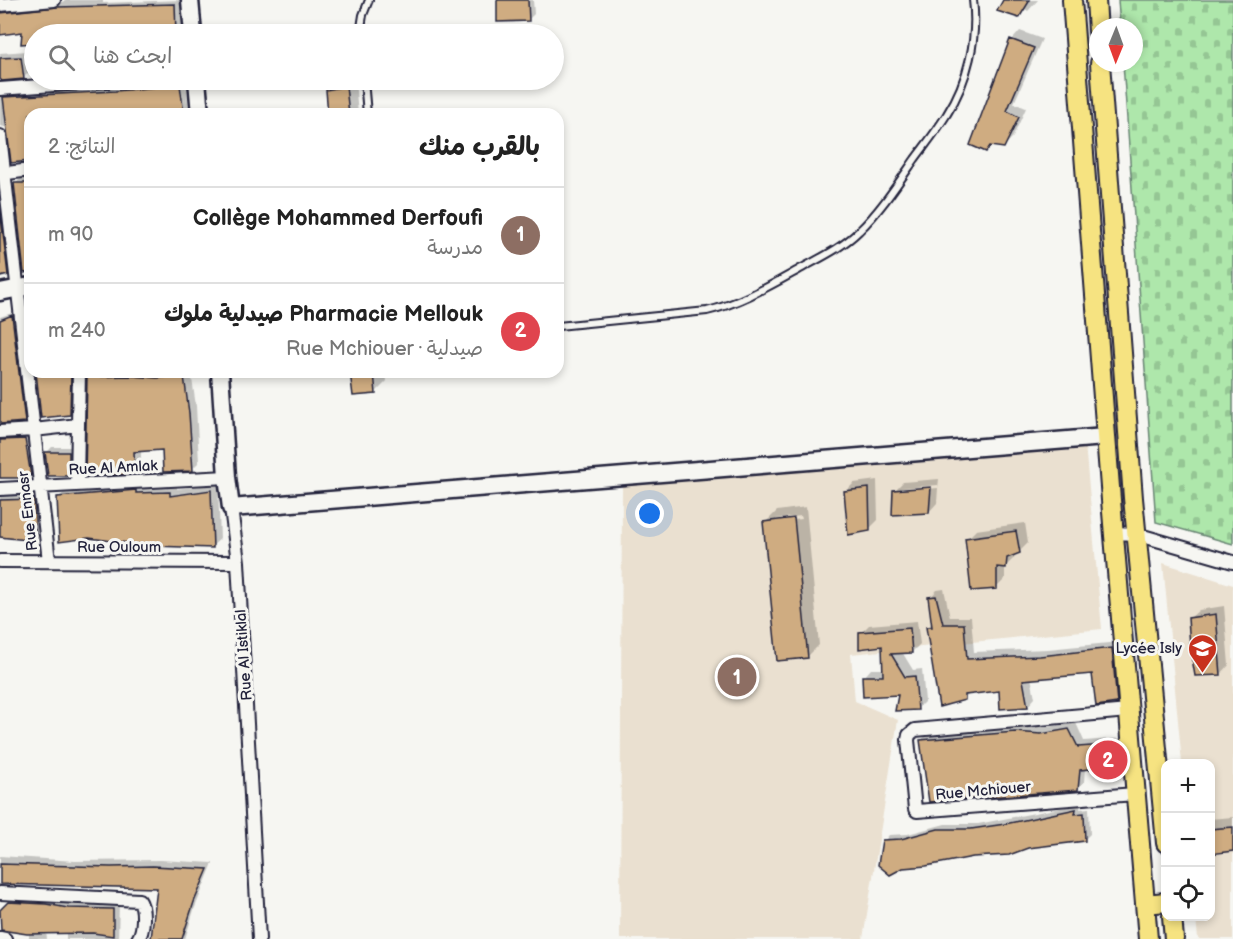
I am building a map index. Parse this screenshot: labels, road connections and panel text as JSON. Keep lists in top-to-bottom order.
{
  "streets": {
    "street": [
      "Rue Al Amlak",
      "Rue Ennasr",
      "Rue Ouloum",
      "Rue Al Istiklal",
      "Rue Mchiouer"
    ]
  },
  "crossings": [
    ["Rue Al Amlak", "Rue Ennasr"],
    ["Rue Al Amlak", "Rue Al Istiklal"],
    ["Rue Ennasr", "Rue Ouloum"],
    ["Rue Ouloum", "Rue Al Istiklal"]
  ],
  "places": {
    "school or university": ["Lycée Isly"]
  },
  "north": "bottom",
  "page": {
    "search": "ابحث هنا",
    "heading": ["بالقرب منك", "النتائج: 2"],
    "list": [
      {
        "mark": "1",
        "name": "Collège Mohammed Derfoufi",
        "note": "مدرسة",
        "value": "90 m"
      },
      {
        "mark": "2",
        "name": "Pharmacie Mellouk صيدلية ملوك",
        "note": "صيدلية · Rue Mchiouer",
        "value": "240 m"
      }
    ],
    "pins": ["1", "2"],
    "map_buttons": ["+", "−"]
  }
}
